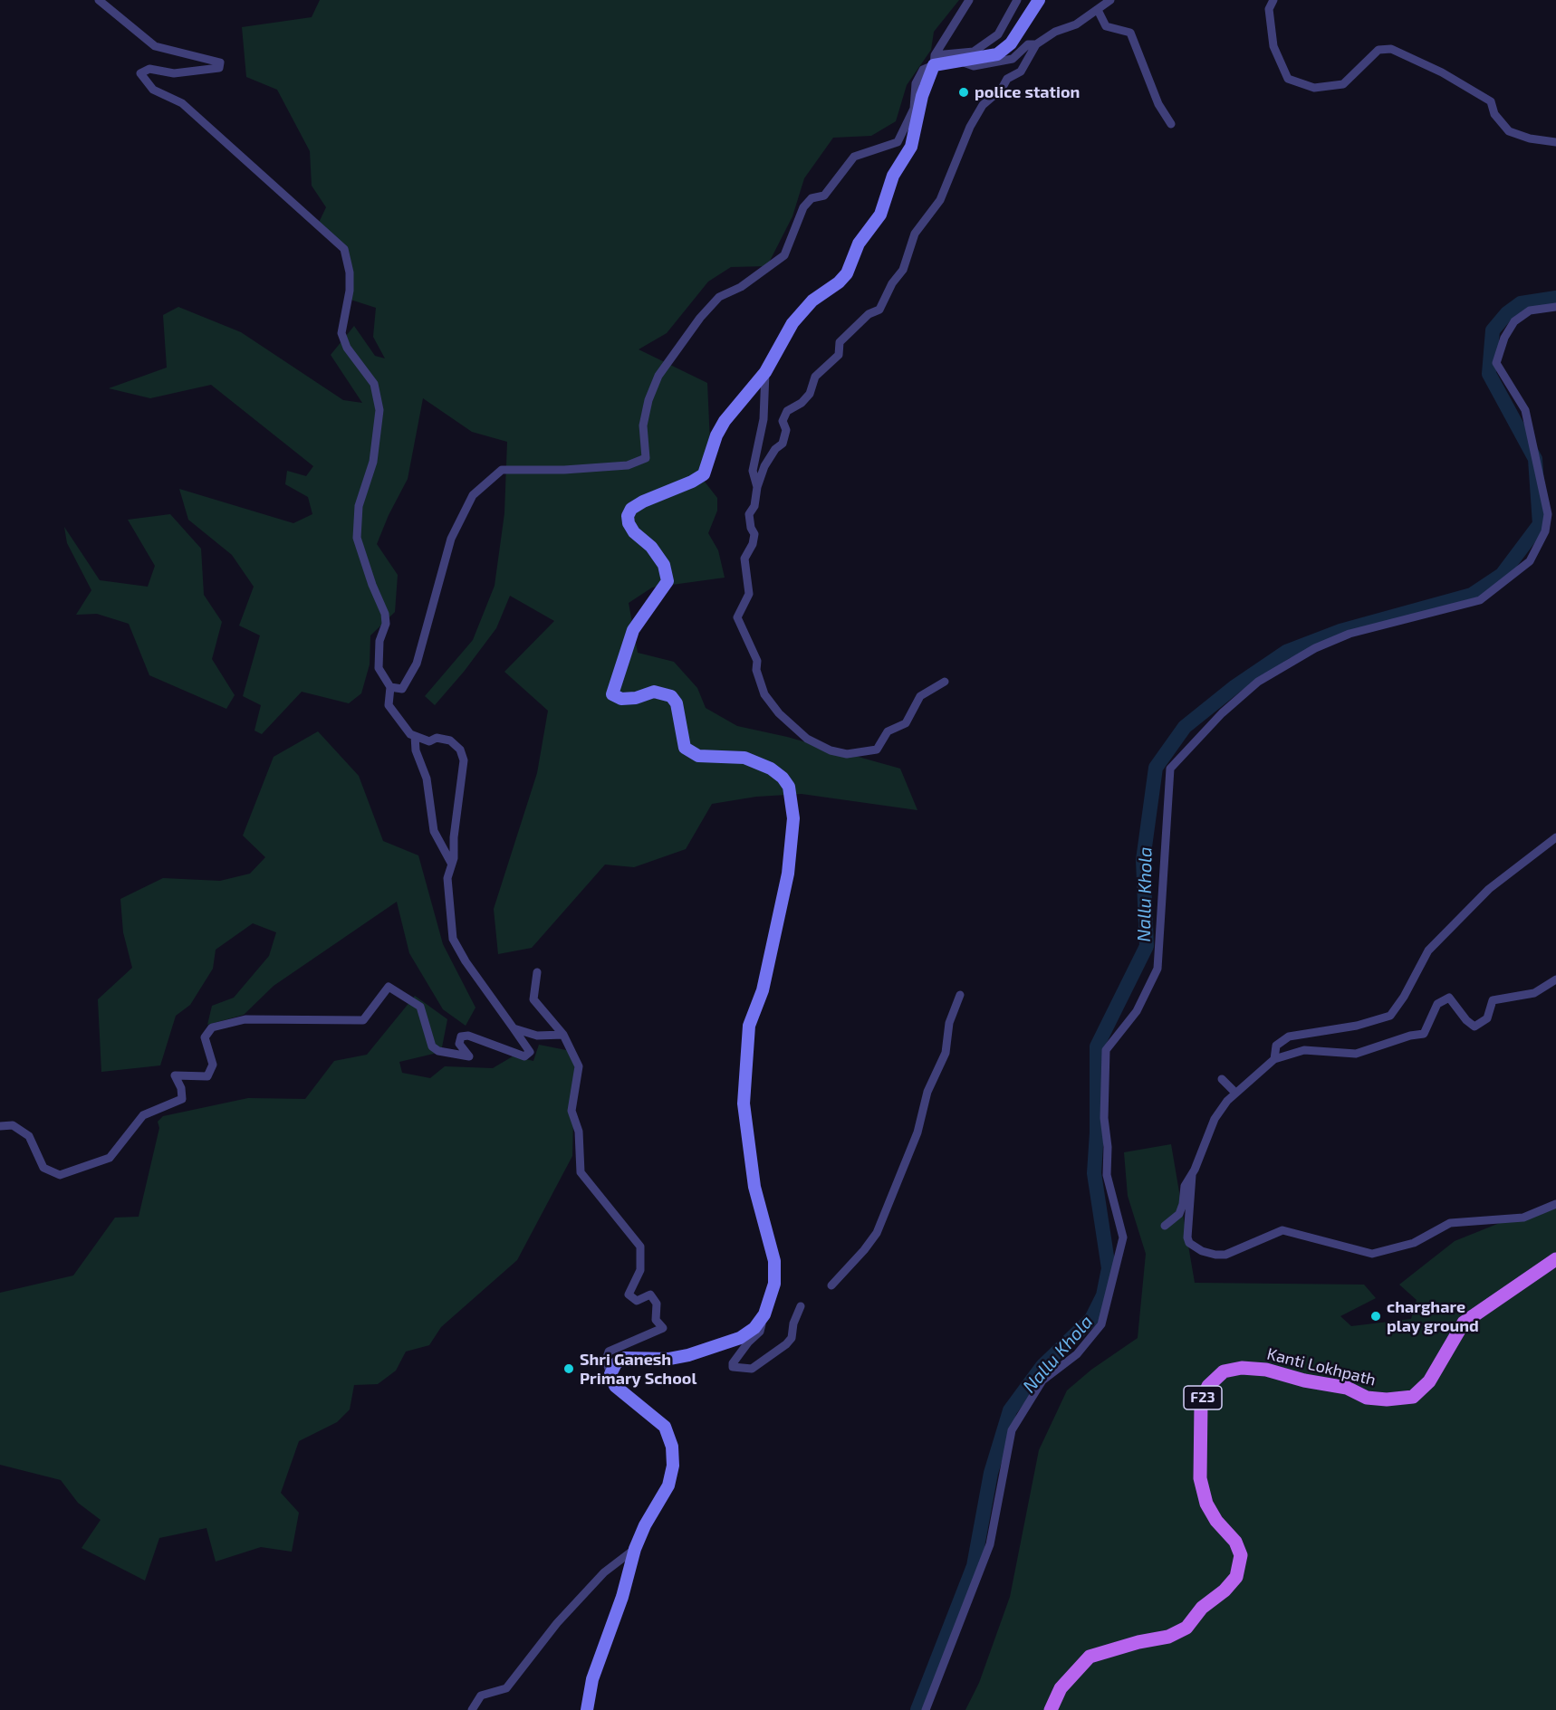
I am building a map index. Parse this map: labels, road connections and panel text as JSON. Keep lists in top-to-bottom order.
{
  "streets": {
    "main road": ["Kanti Lokhpath", "F23"]
  },
  "water": ["Nallu Khola"],
  "places": ["police station", "charghare play ground", "Shri Ganesh Primary School"]
}
